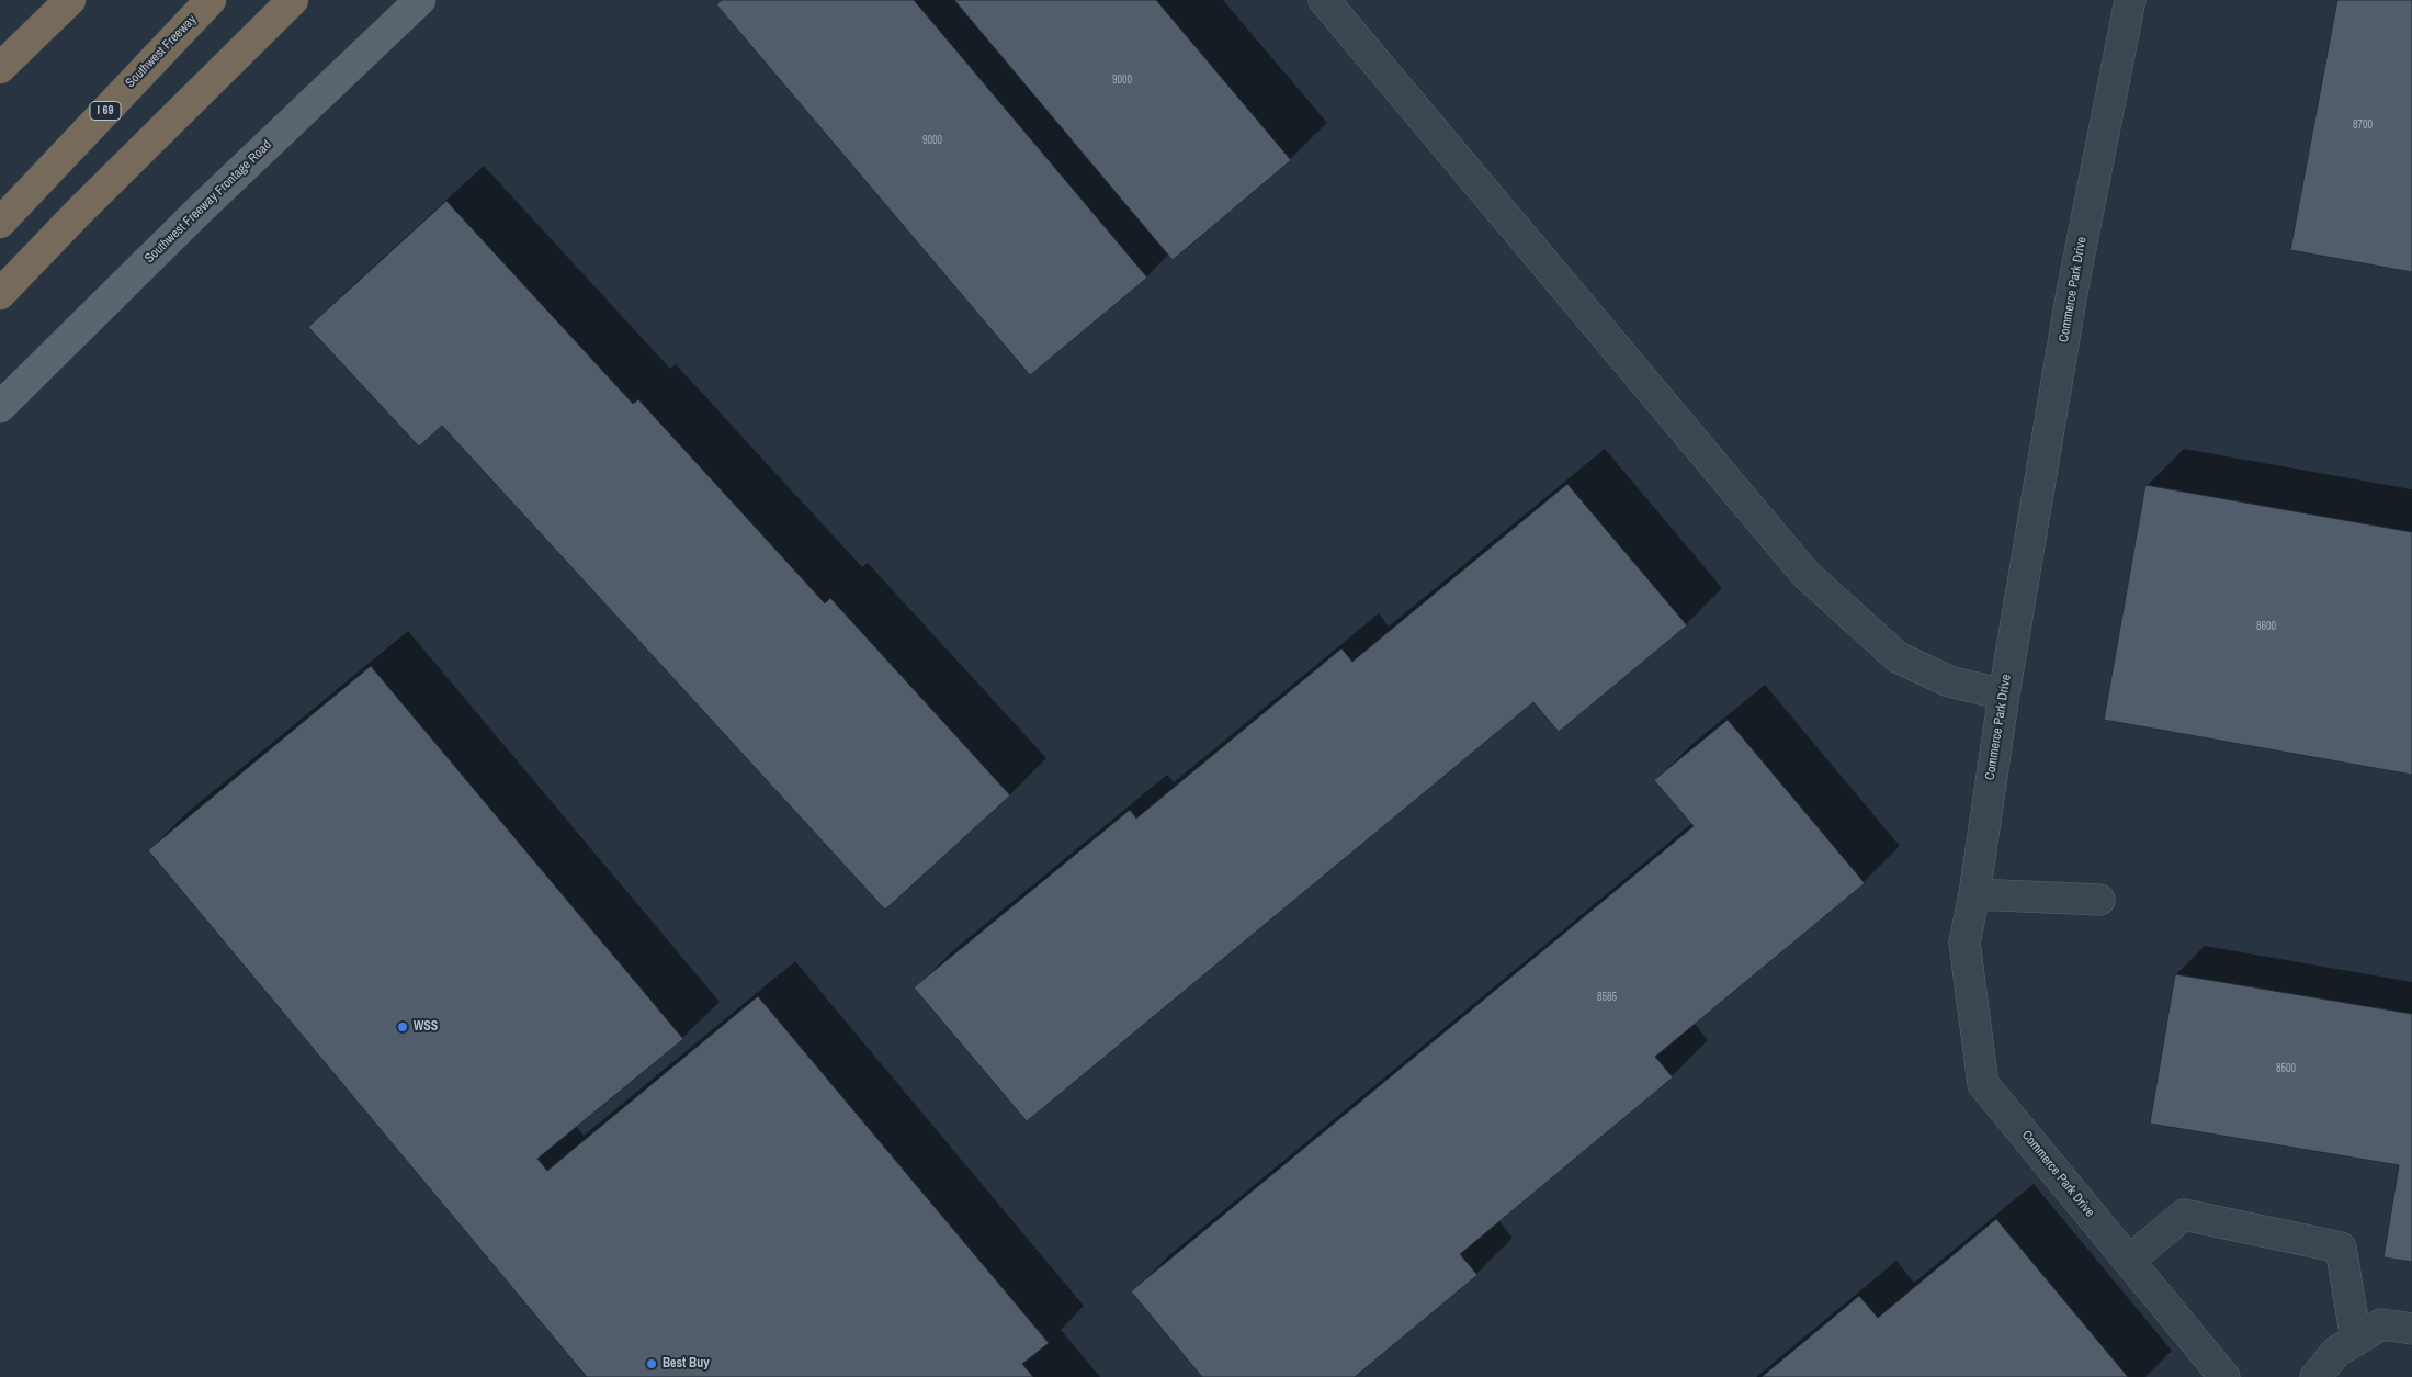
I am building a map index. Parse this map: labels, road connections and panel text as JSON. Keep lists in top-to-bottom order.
{
  "streets": {
    "highway": ["Southwest Freeway", "I 69"],
    "main road": ["Southwest Freeway Frontage Road"],
    "street": ["Commerce Park Drive"]
  },
  "places": ["WSS", "Best Buy"],
  "house_numbers": [
    "9000",
    "8700",
    "9000",
    "8600",
    "8585",
    "8500"
  ]
}
